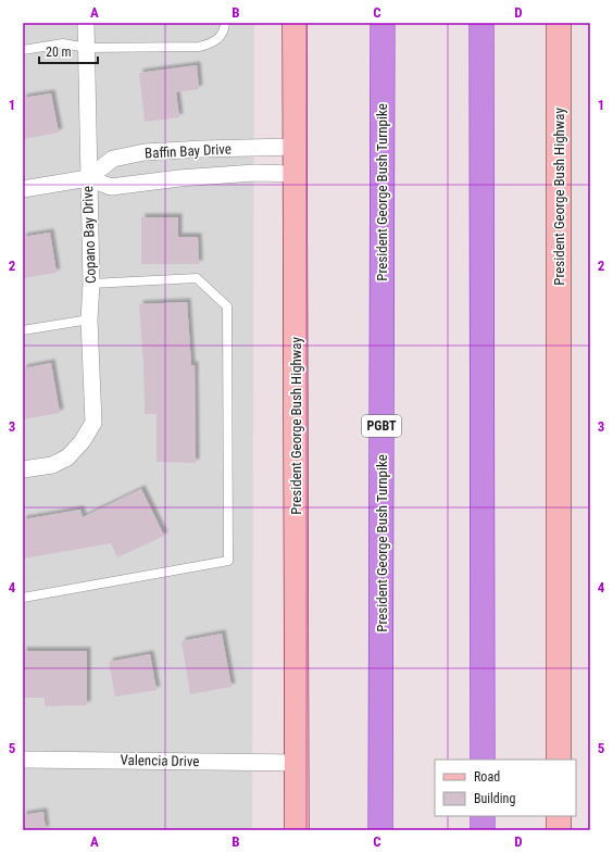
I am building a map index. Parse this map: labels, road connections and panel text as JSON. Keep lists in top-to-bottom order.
{
  "streets": {
    "highway": ["President George Bush Turnpike", "PGBT"],
    "main road": ["President George Bush Highway"],
    "street": ["Baffin Bay Drive", "Copano Bay Drive", "Valencia Drive"]
  },
  "crossings": [
    ["Baffin Bay Drive", "President George Bush Highway"],
    ["Baffin Bay Drive", "Copano Bay Drive"],
    ["President George Bush Highway", "Valencia Drive"]
  ],
  "legend": ["Road", "Building"],
  "scale_bar": "20 m",
  "grid": {
    "columns": [
      "A",
      "B",
      "C",
      "D"
    ],
    "rows": [
      "1",
      "2",
      "3",
      "4",
      "5"
    ]
  }
}
